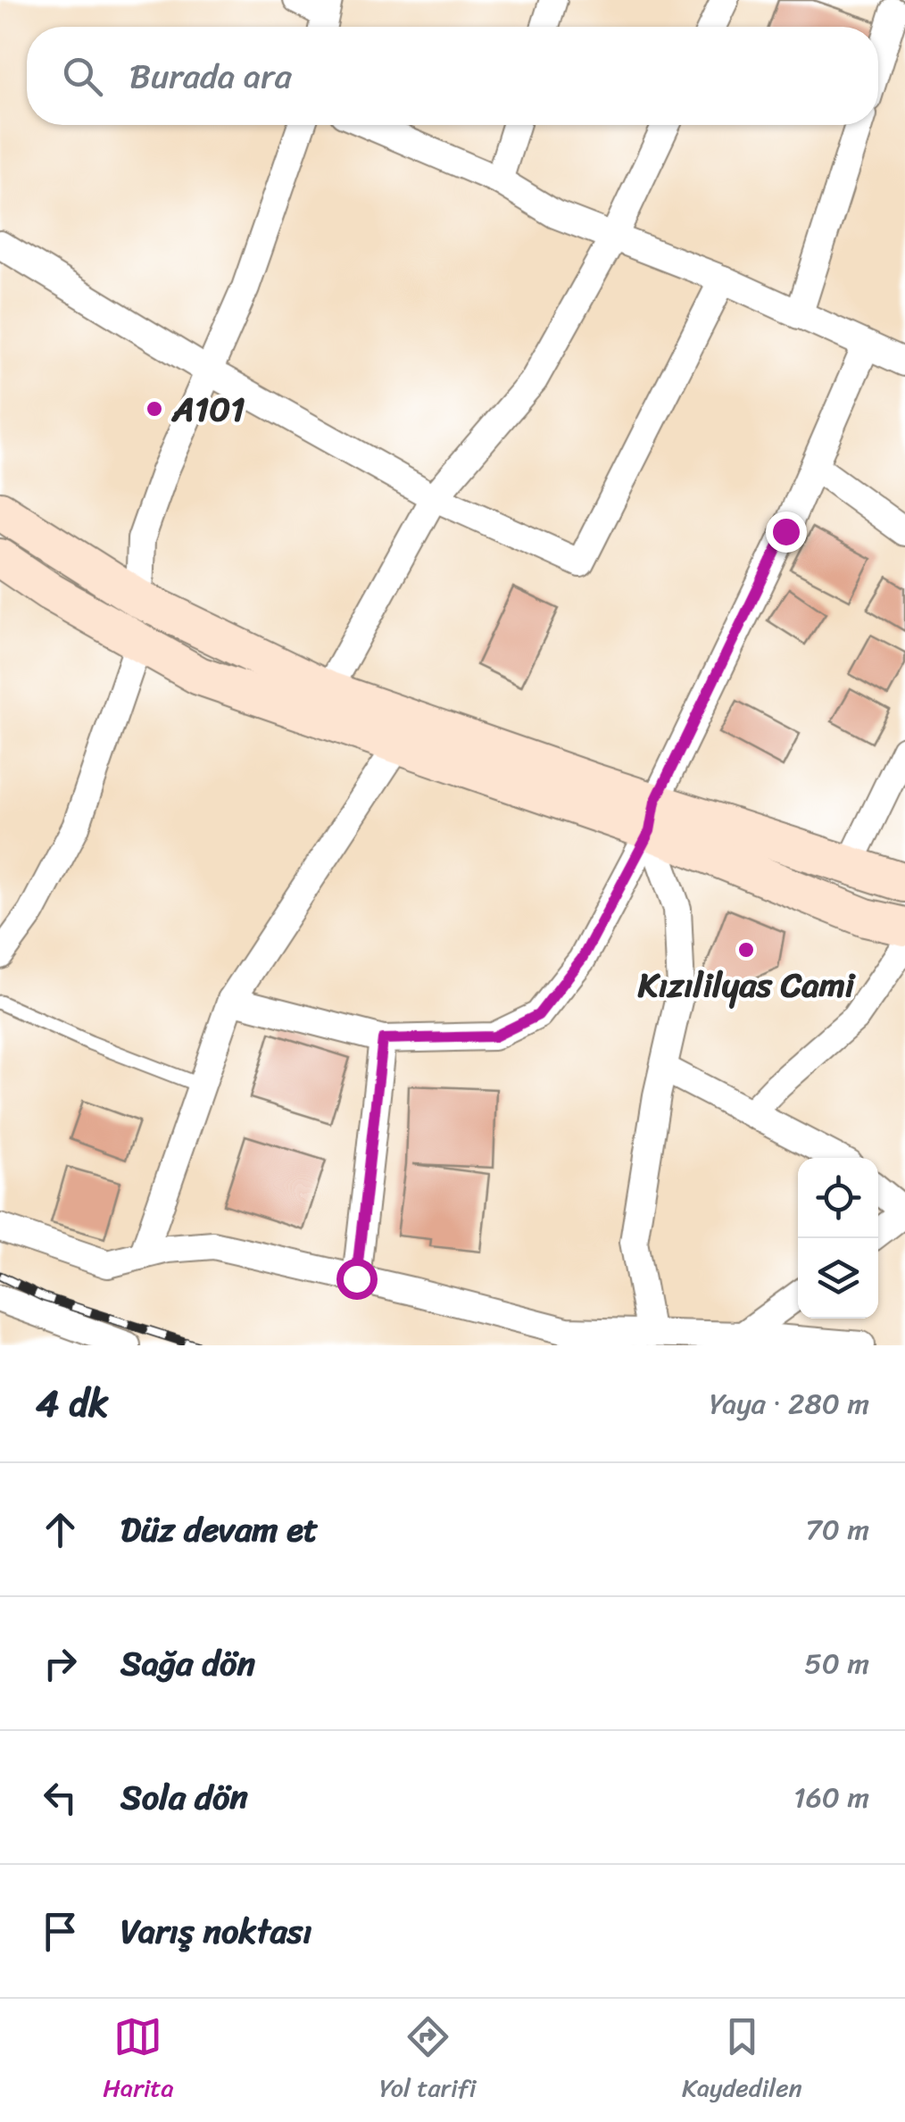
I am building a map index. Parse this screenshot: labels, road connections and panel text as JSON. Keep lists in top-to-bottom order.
{
  "places": ["A101", "Kızılilyas Cami"],
  "page": {
    "search": "Burada ara",
    "heading": ["4 dk", "Yaya · 280 m"],
    "list": [
      ["Düz devam et", "70 m"],
      ["Sağa dön", "50 m"],
      ["Sola dön", "160 m"],
      "Varış noktası"
    ],
    "nav": ["Harita", "Yol tarifi", "Kaydedilen"]
  }
}
